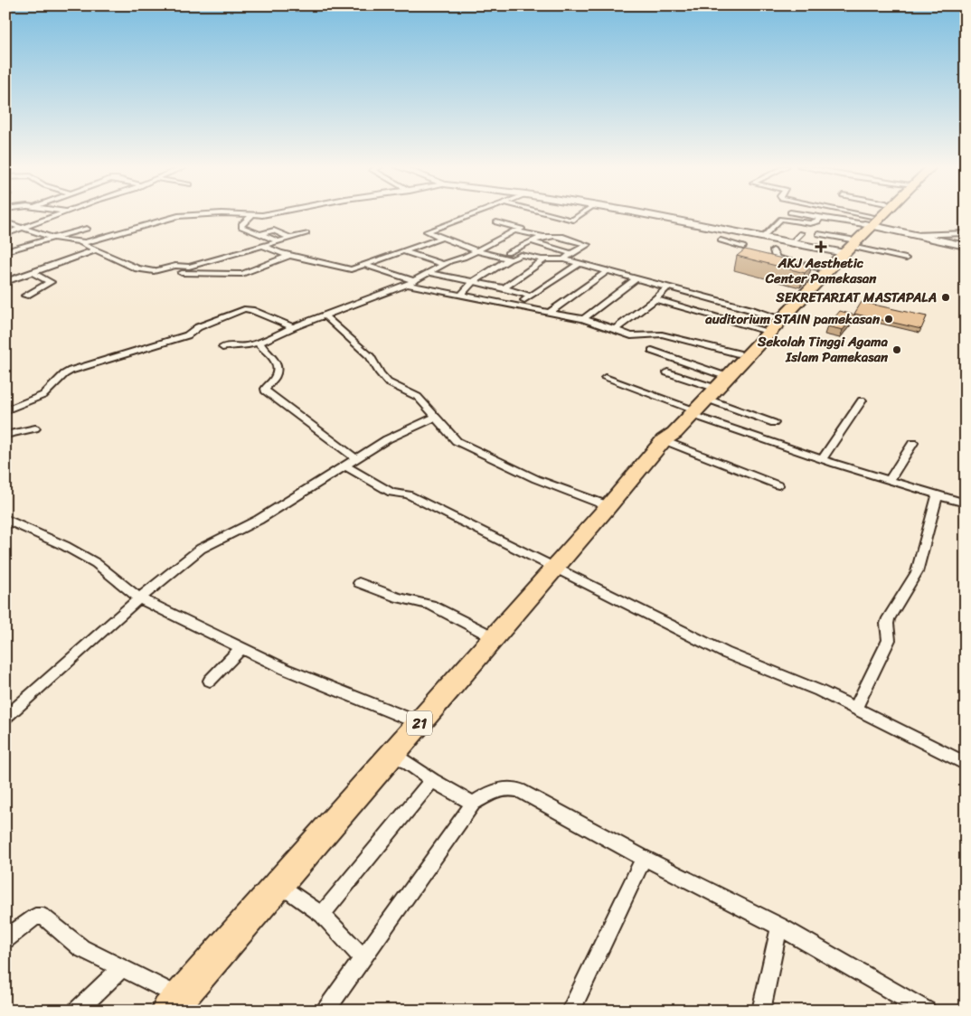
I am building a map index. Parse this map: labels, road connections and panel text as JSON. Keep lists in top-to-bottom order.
{
  "streets": {
    "highway": ["21"]
  },
  "places": {
    "health": ["AKJ Aesthetic Center Pamekasan"],
    "other": ["SEKRETARIAT MASTAPALA", "auditorium STAIN pamekasan", "Sekolah Tinggi Agama Islam Pamekasan"]
  }
}
